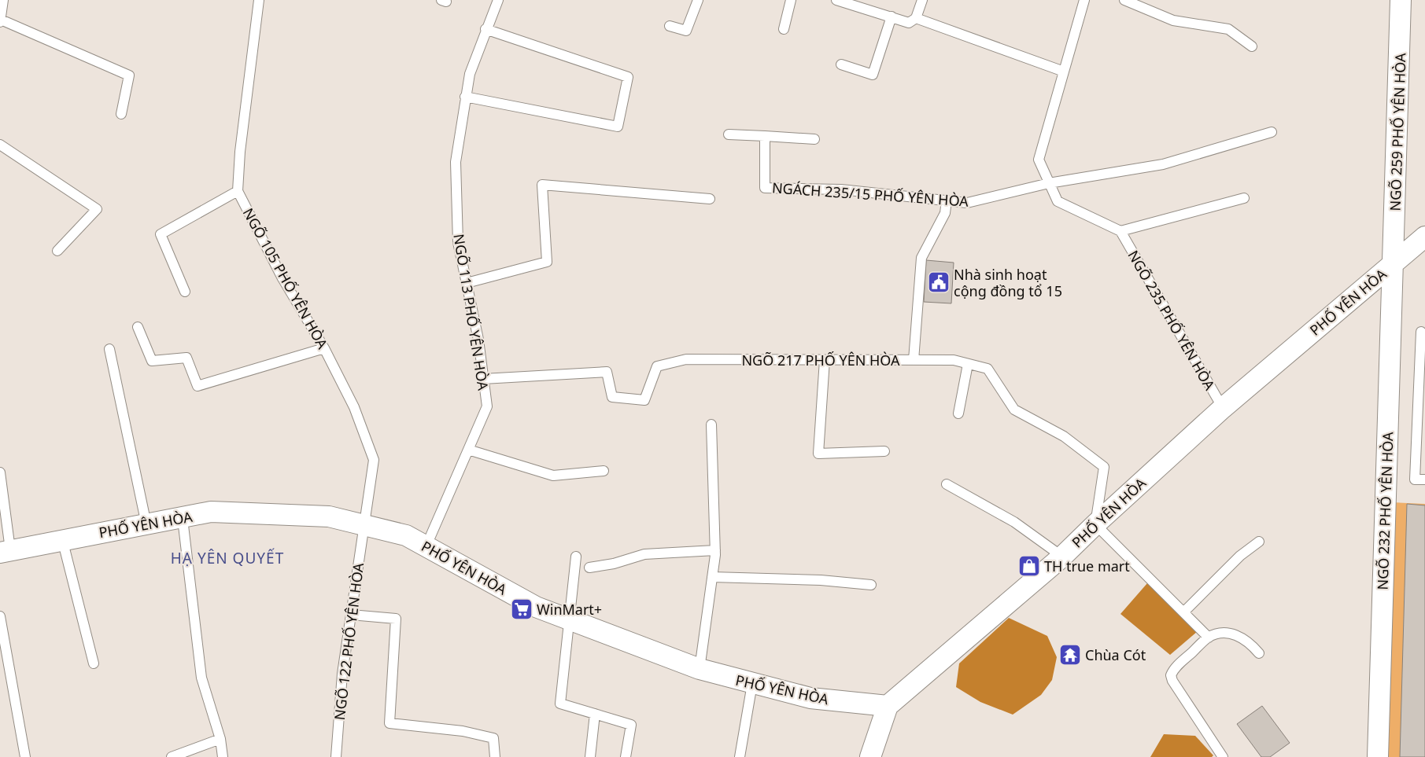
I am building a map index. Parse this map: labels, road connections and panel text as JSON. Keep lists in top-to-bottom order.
{
  "streets": {
    "street": ["NGÕ 259 PHỐ YÊN HÒA", "PHỐ YÊN HÒA", "NGÕ 232 PHỐ YÊN HÒA"],
    "lane": [
      "NGÁCH 235/15 PHỐ YÊN HÒA",
      "NGÕ 105 PHỐ YÊN HÒA",
      "NGÕ 113 PHỐ YÊN HÒA",
      "NGÕ 235 PHỐ YÊN HÒA",
      "NGÕ 217 PHỐ YÊN HÒA",
      "NGÕ 122 PHỐ YÊN HÒA"
    ]
  },
  "crossings": [
    ["NGÕ 259 PHỐ YÊN HÒA", "PHỐ YÊN HÒA"],
    ["NGÕ 259 PHỐ YÊN HÒA", "NGÕ 232 PHỐ YÊN HÒA"],
    ["NGÕ 105 PHỐ YÊN HÒA", "PHỐ YÊN HÒA"],
    ["NGÕ 105 PHỐ YÊN HÒA", "NGÕ 122 PHỐ YÊN HÒA"],
    ["PHỐ YÊN HÒA", "NGÕ 113 PHỐ YÊN HÒA"],
    ["PHỐ YÊN HÒA", "NGÕ 235 PHỐ YÊN HÒA"],
    ["PHỐ YÊN HÒA", "NGÕ 217 PHỐ YÊN HÒA"],
    ["PHỐ YÊN HÒA", "NGÕ 232 PHỐ YÊN HÒA"],
    ["PHỐ YÊN HÒA", "NGÕ 122 PHỐ YÊN HÒA"],
    ["NGÕ 113 PHỐ YÊN HÒA", "NGÕ 217 PHỐ YÊN HÒA"]
  ],
  "districts": ["HẠ YÊN QUYẾT"],
  "places": {
    "public building": ["Nhà sinh hoạt cộng đồng tổ 15"],
    "shop": ["TH true mart"],
    "supermarket": ["WinMart+"],
    "temple": ["Chùa Cót"]
  }
}
